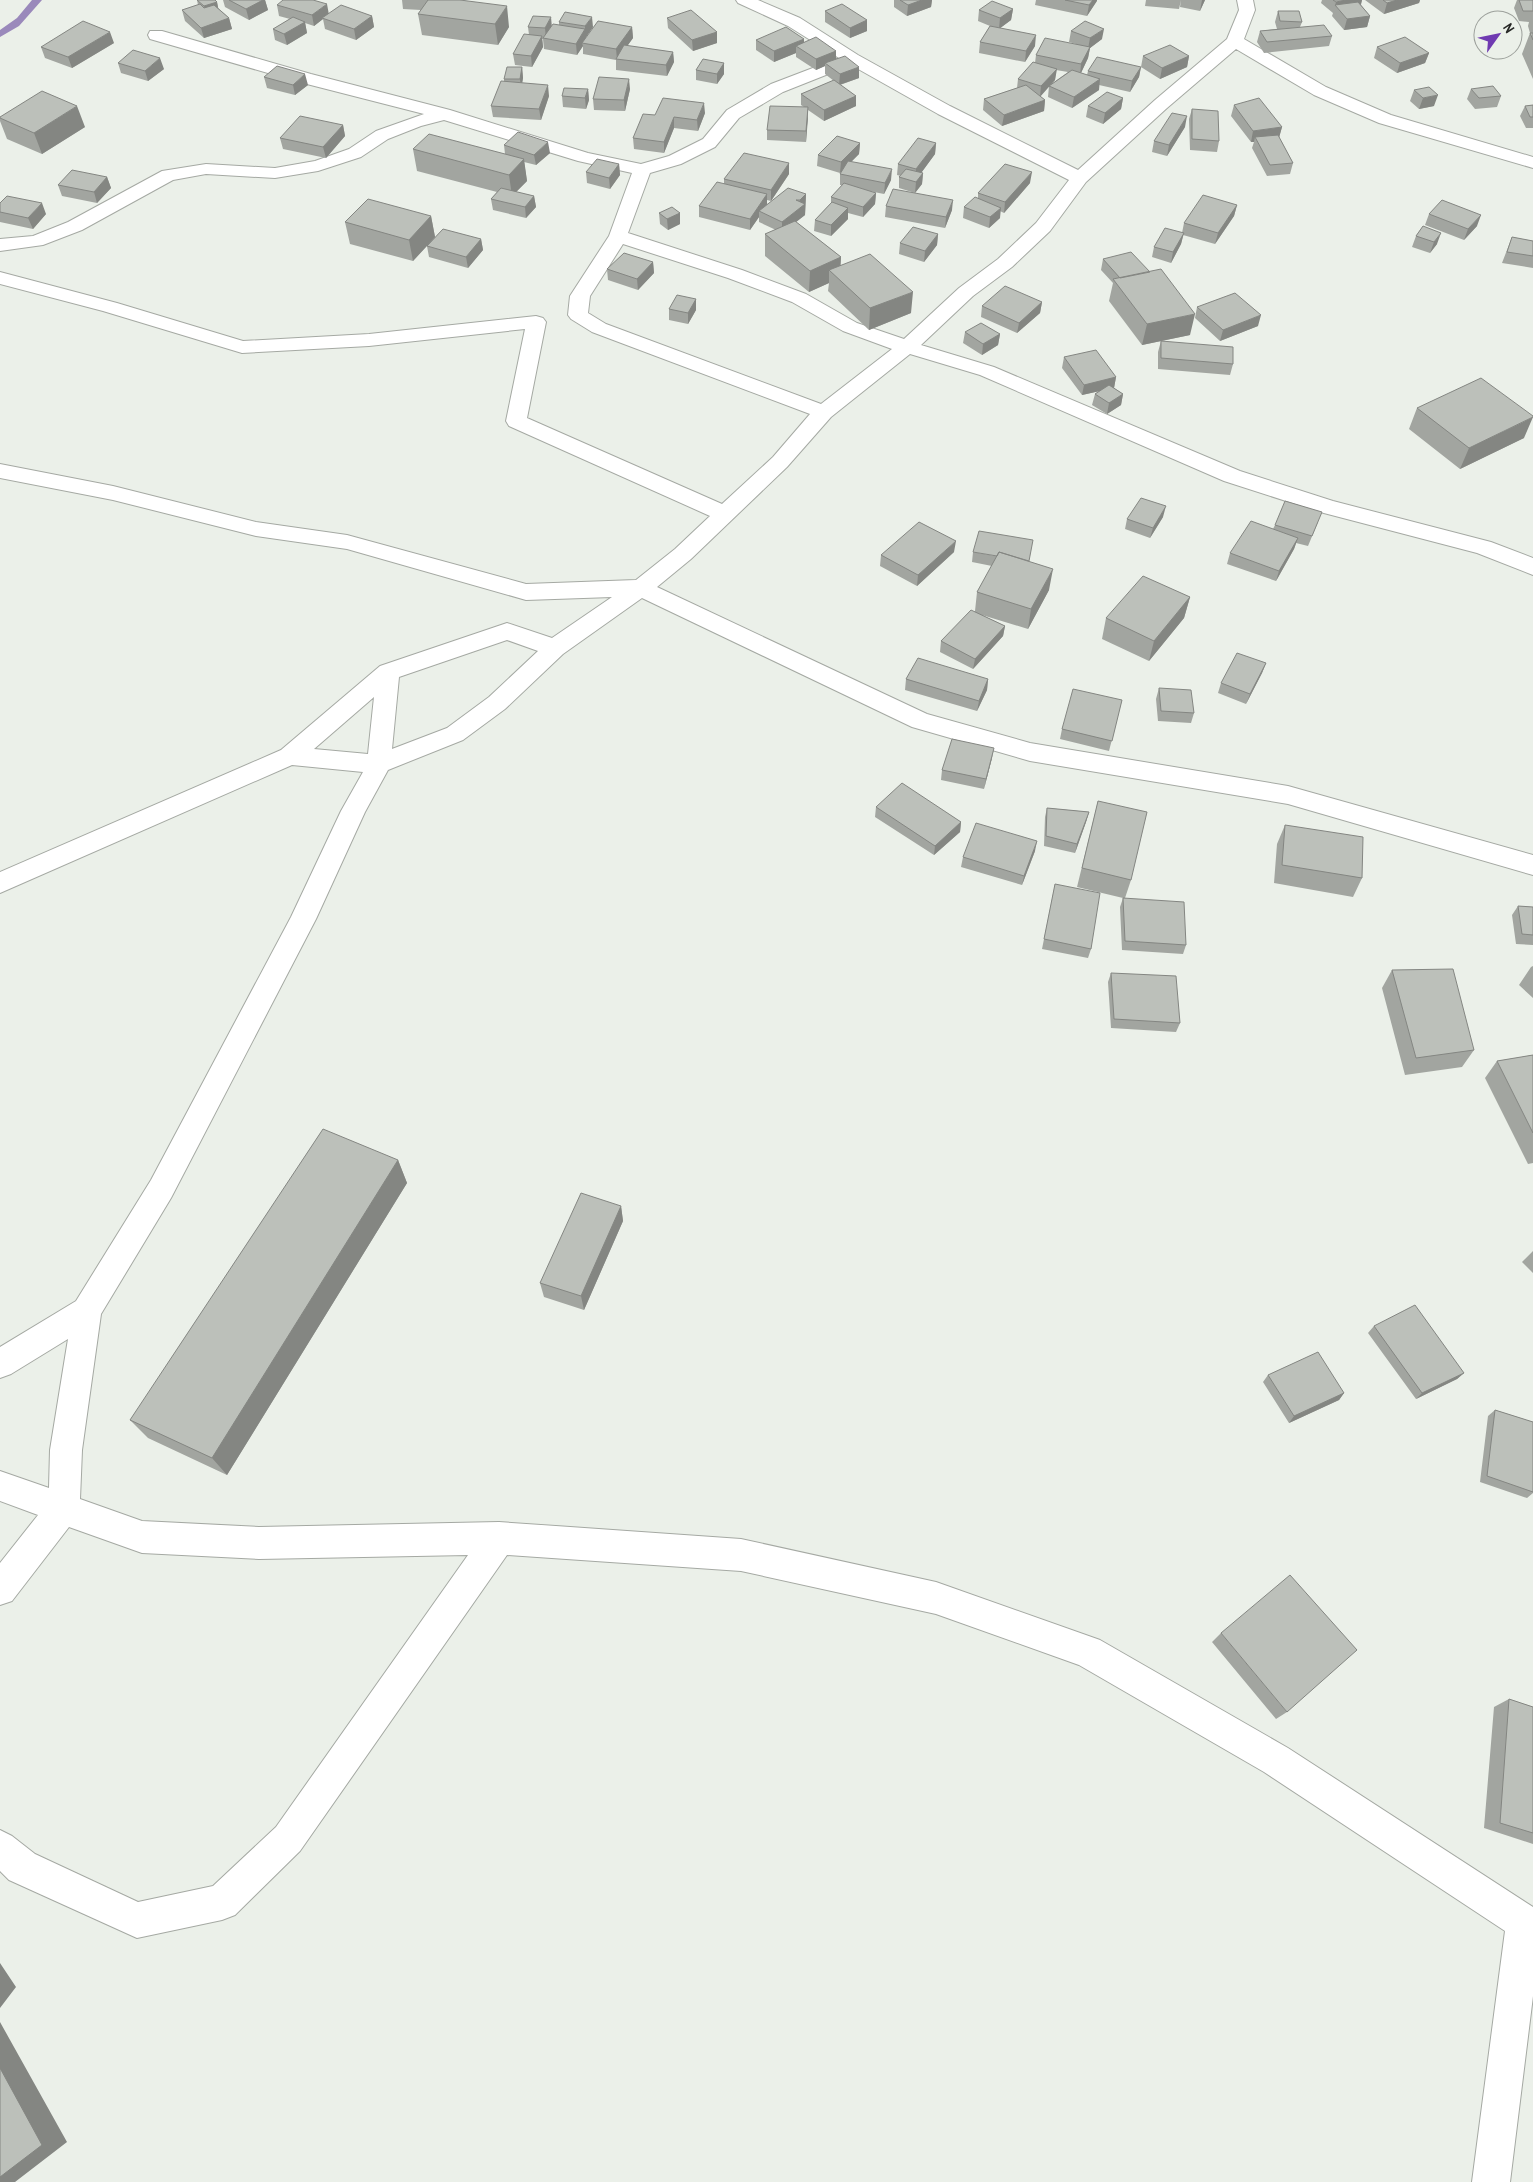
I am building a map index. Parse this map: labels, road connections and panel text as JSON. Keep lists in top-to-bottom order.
{
  "north": "top right"
}
